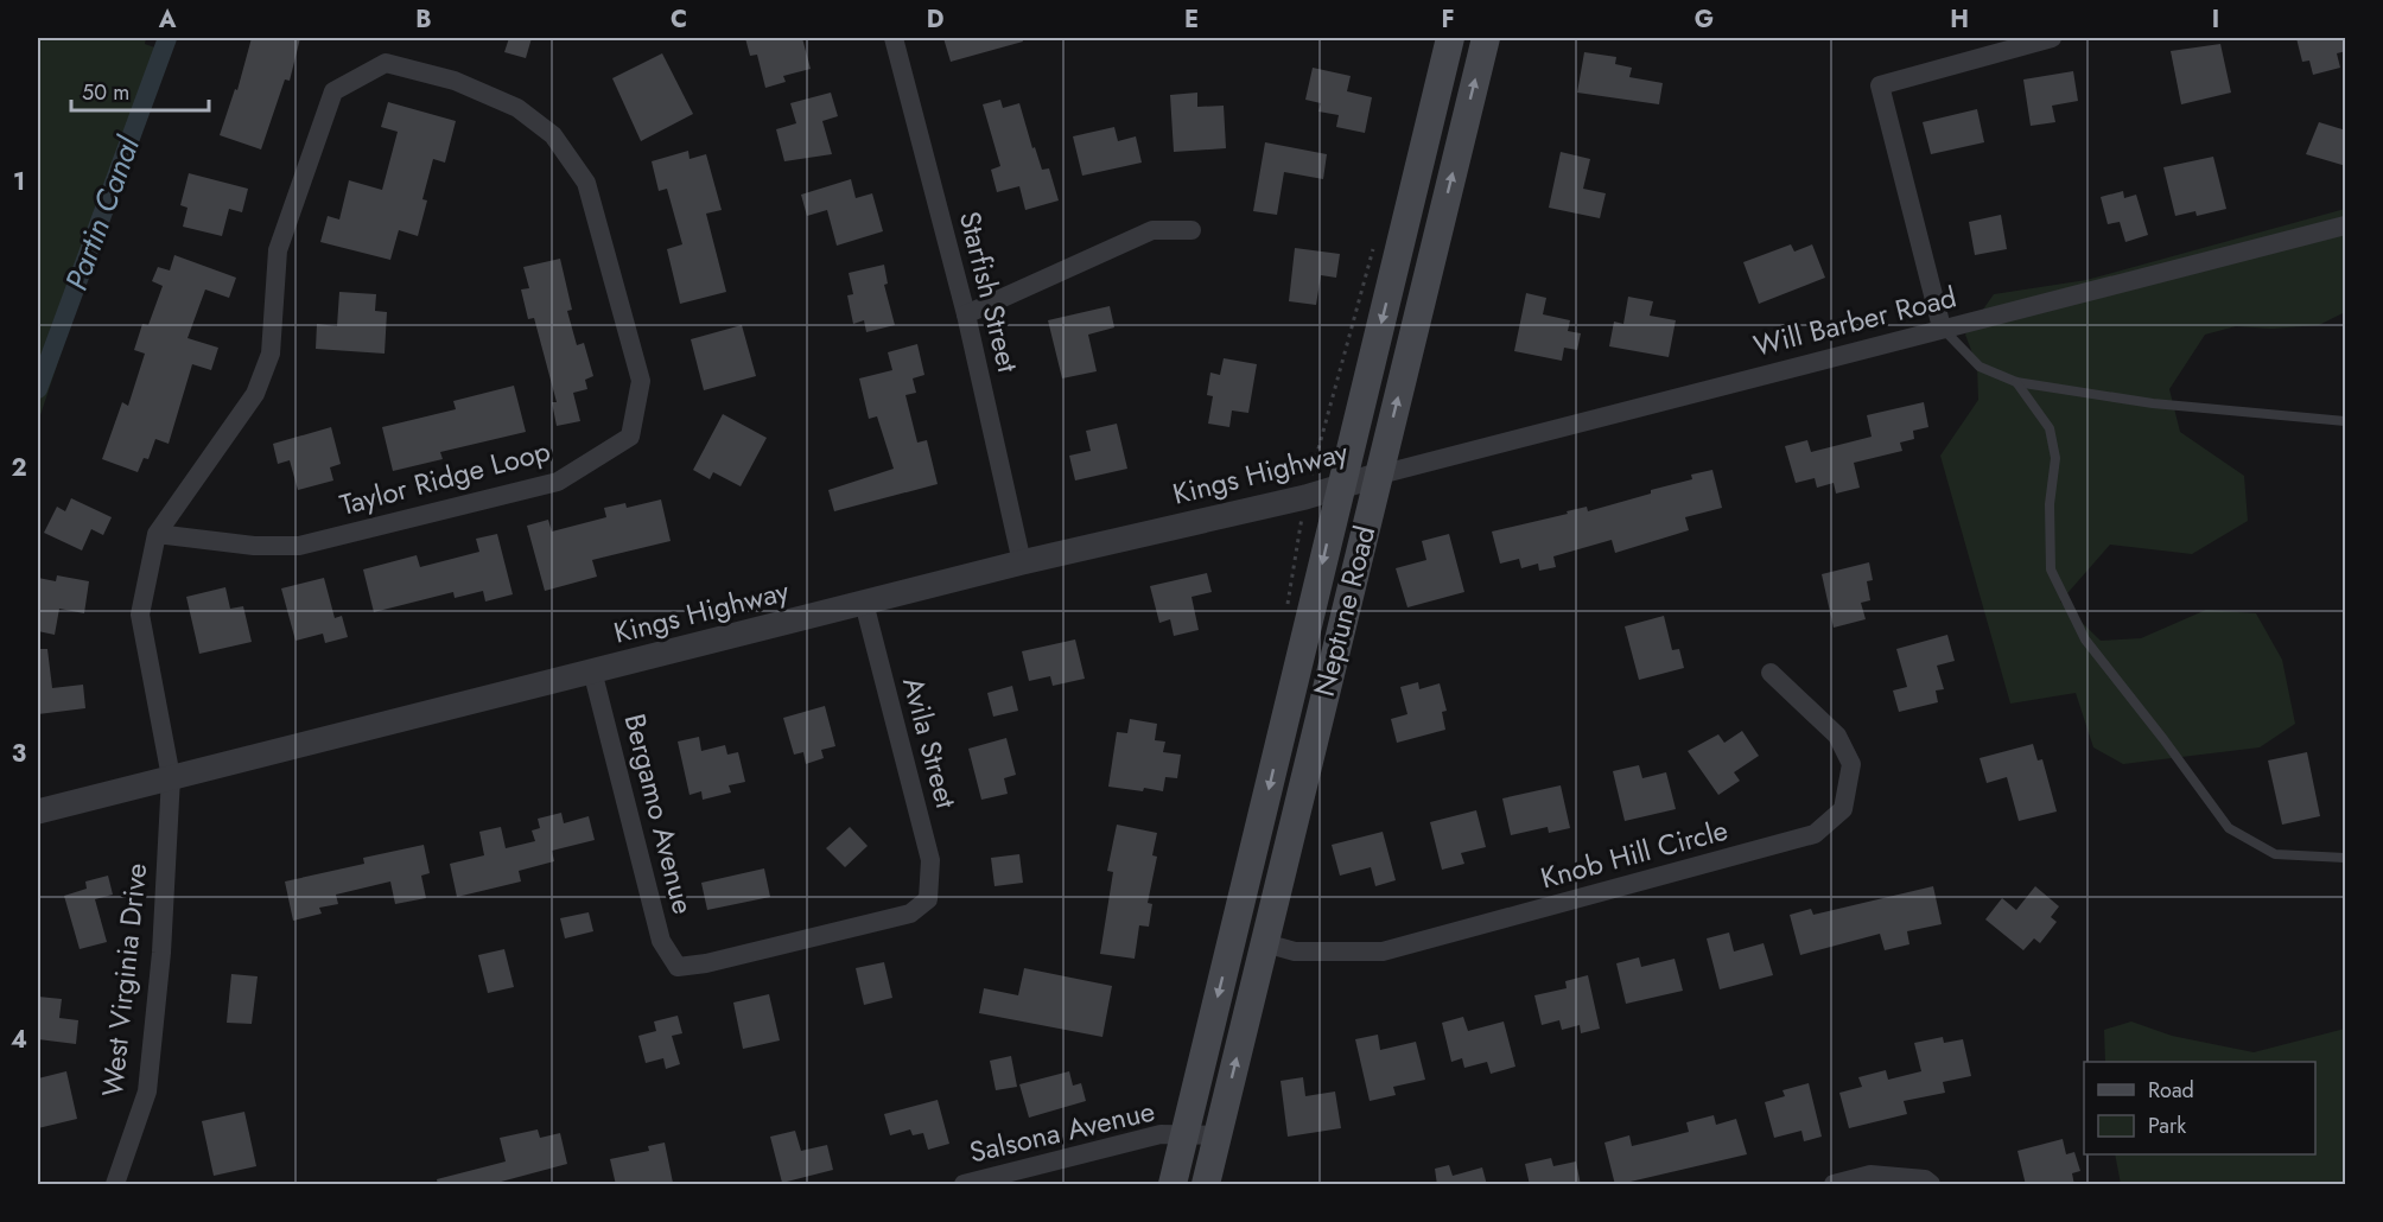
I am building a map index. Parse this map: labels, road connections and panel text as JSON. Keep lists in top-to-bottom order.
{
  "streets": {
    "main road": ["Neptune Road"],
    "street": [
      "Starfish Street",
      "Will Barber Road",
      "Kings Highway",
      "Taylor Ridge Loop",
      "Avila Street",
      "Bergamo Avenue",
      "Knob Hill Circle",
      "West Virginia Drive",
      "Salsona Avenue"
    ]
  },
  "crossings": [
    ["Starfish Street", "Kings Highway"],
    ["Will Barber Road", "Kings Highway"],
    ["Will Barber Road", "Neptune Road"],
    ["Kings Highway", "Taylor Ridge Loop"],
    ["Kings Highway", "Neptune Road"],
    ["Kings Highway", "Avila Street"],
    ["Kings Highway", "Bergamo Avenue"],
    ["Kings Highway", "West Virginia Drive"],
    ["Taylor Ridge Loop", "West Virginia Drive"],
    ["Neptune Road", "Knob Hill Circle"],
    ["Neptune Road", "Salsona Avenue"],
    ["Avila Street", "Bergamo Avenue"]
  ],
  "water": ["Partin Canal"],
  "legend": ["Road", "Park"],
  "scale_bar": "50 m",
  "grid": {
    "columns": [
      "A",
      "B",
      "C",
      "D",
      "E",
      "F",
      "G",
      "H",
      "I"
    ],
    "rows": [
      "1",
      "2",
      "3",
      "4"
    ]
  }
}
